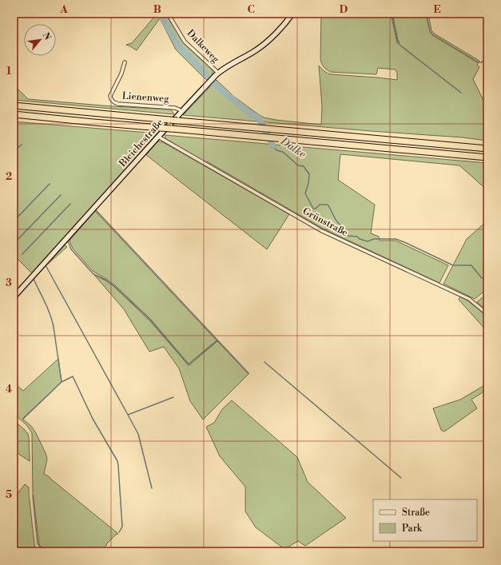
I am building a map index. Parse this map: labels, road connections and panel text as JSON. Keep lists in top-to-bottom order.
{
  "streets": {
    "street": [
      "Dalkeweg",
      "Lienenweg",
      "Bleichestraße",
      "Grünstraße"
    ]
  },
  "crossings": [
    ["Dalkeweg", "Bleichestraße"],
    ["Lienenweg", "Bleichestraße"],
    ["Bleichestraße", "Grünstraße"]
  ],
  "water": ["Dalke"],
  "legend": ["Straße", "Park"],
  "north": "top right",
  "grid": {
    "columns": [
      "A",
      "B",
      "C",
      "D",
      "E"
    ],
    "rows": [
      "1",
      "2",
      "3",
      "4",
      "5"
    ]
  }
}
